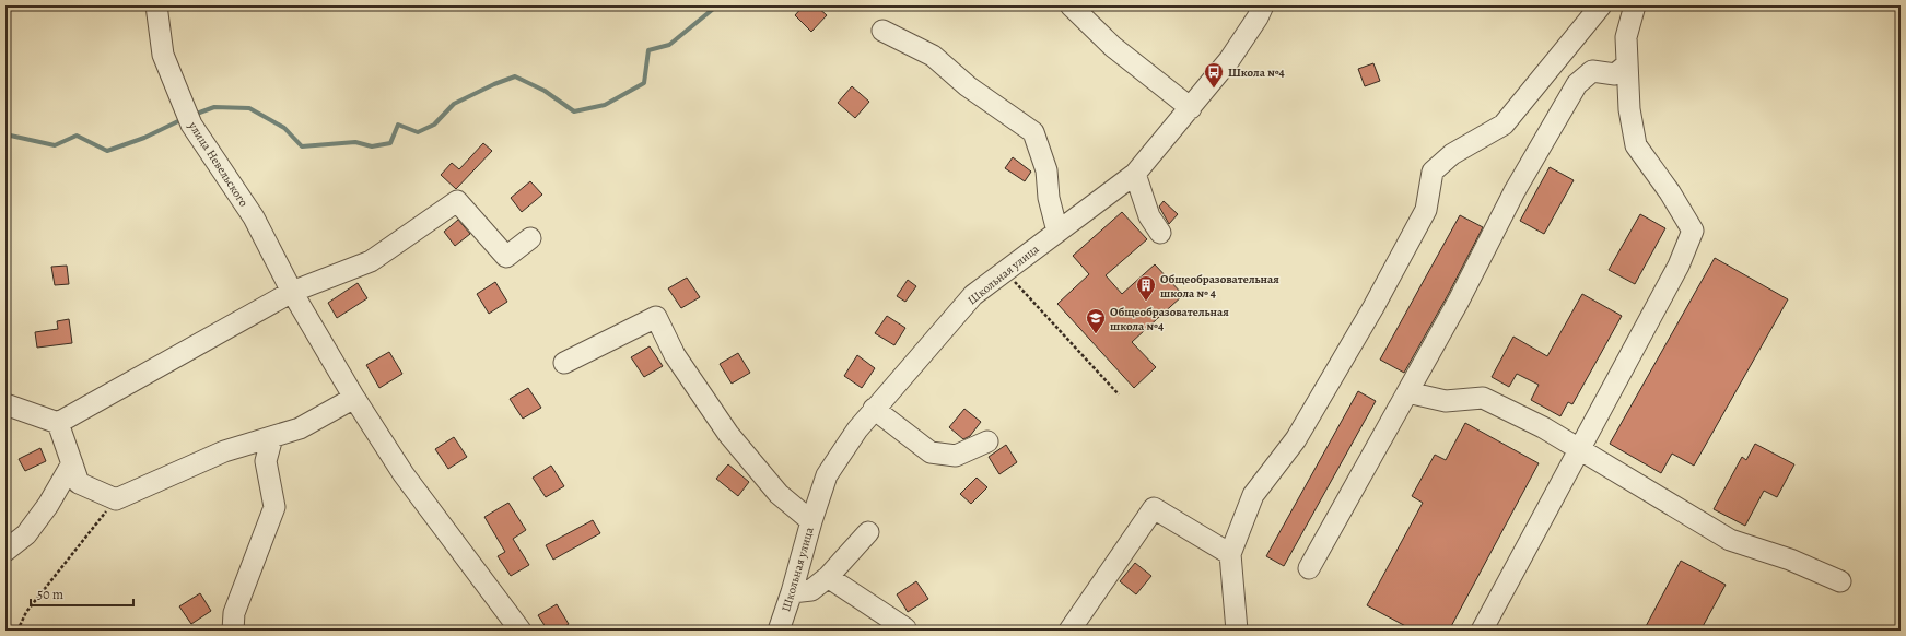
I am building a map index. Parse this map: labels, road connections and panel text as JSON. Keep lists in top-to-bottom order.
{
  "streets": {
    "street": ["улица Невельского", "Школьная улица"]
  },
  "places": {
    "bus stop": ["Школа №4"],
    "building": ["Общеобразовательная школа № 4"],
    "school or university": ["Общеобразовательная школа №4"]
  },
  "scale_bar": "50 m"
}
